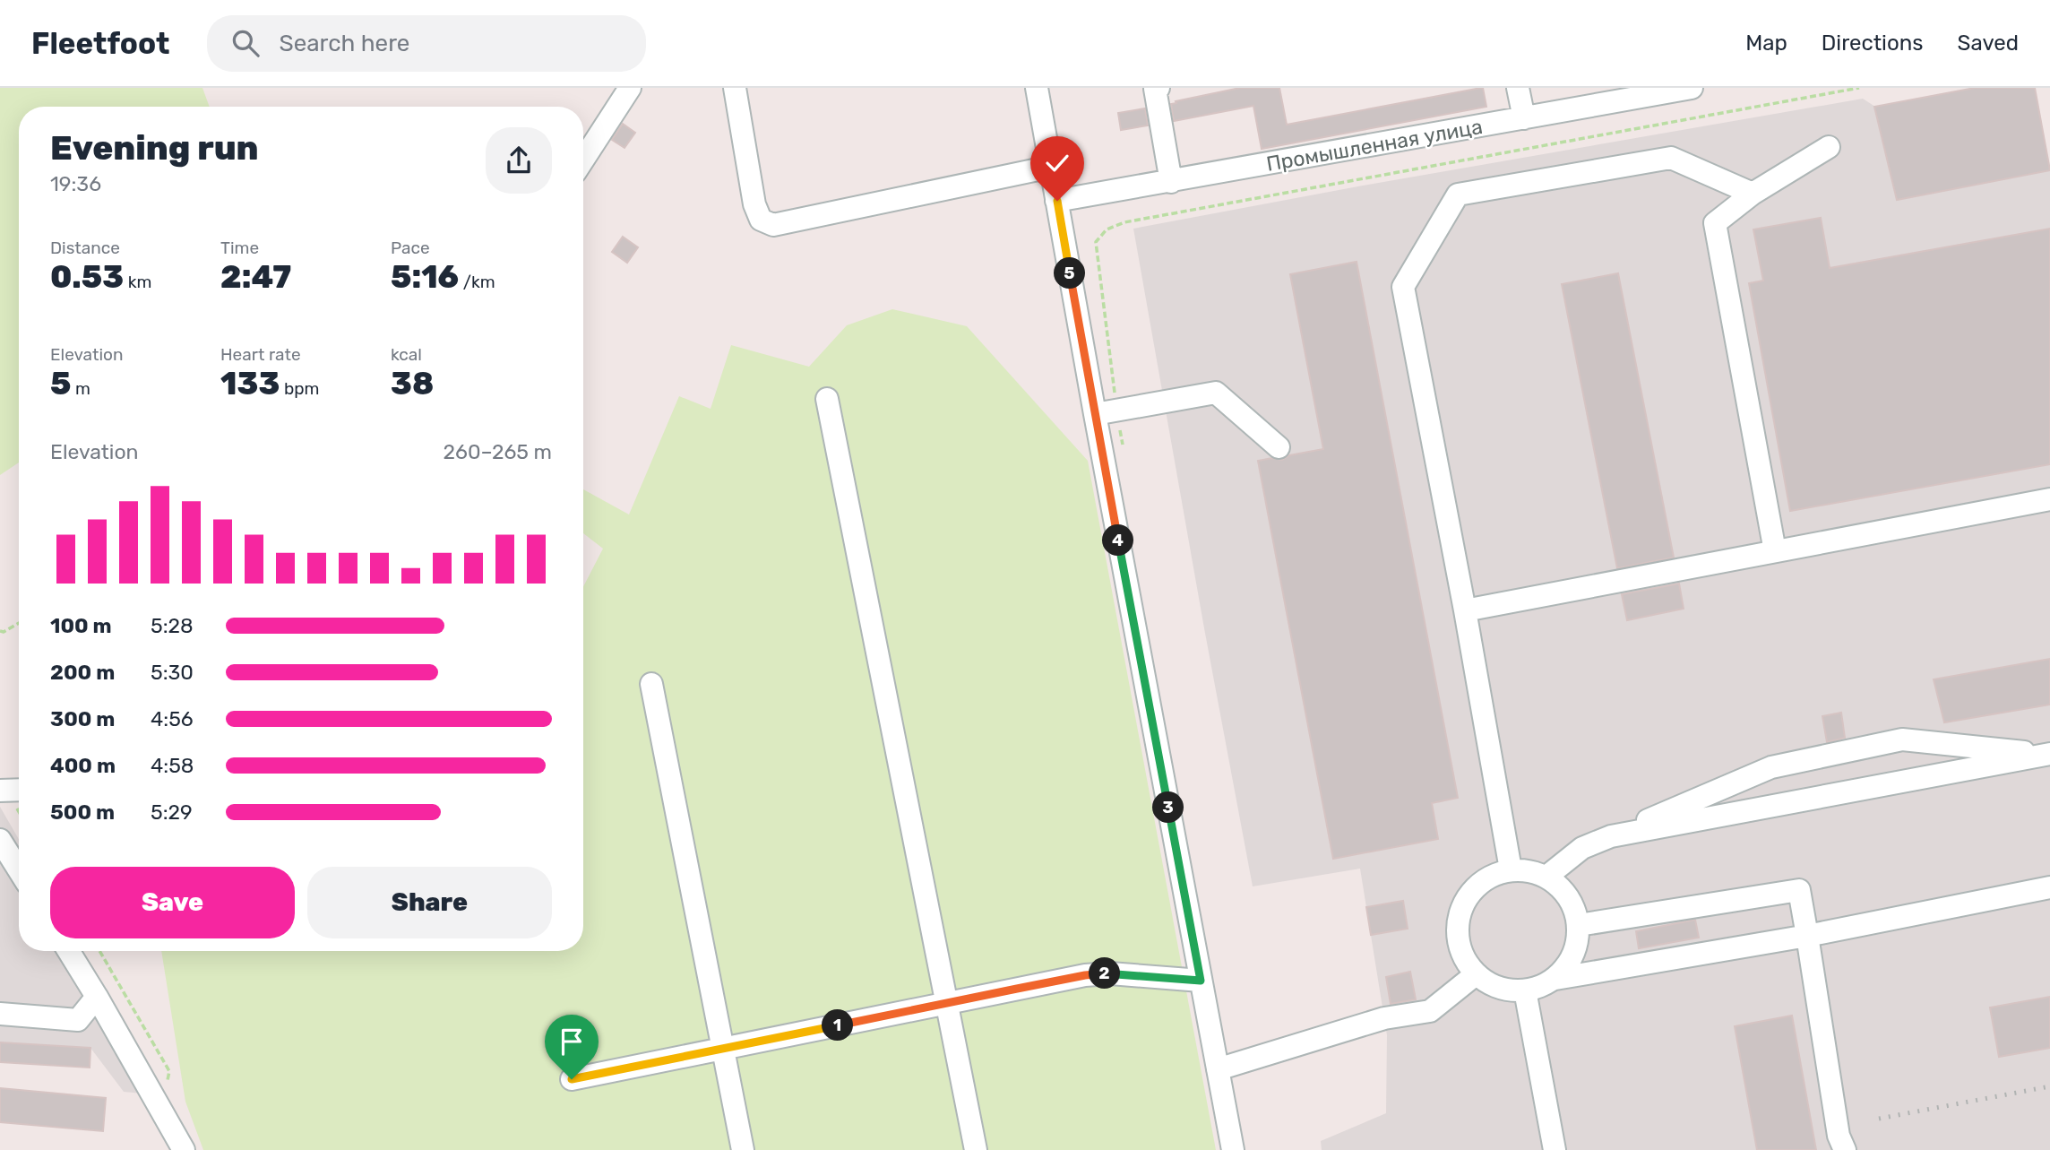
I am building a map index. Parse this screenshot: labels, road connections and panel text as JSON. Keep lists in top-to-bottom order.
{
  "streets": {
    "street": ["Промышленная улица"]
  },
  "page": {
    "header": "Fleetfoot",
    "search": "Search here",
    "nav": ["Map", "Directions", "Saved"],
    "heading": ["Evening run", "19:36"],
    "stats": [
      ["Distance", "0.53 km"],
      ["Time", "2:47"],
      ["Pace", "5:16 /km"],
      ["Elevation", "5 m"],
      ["Heart rate", "133 bpm"],
      ["kcal", "38"]
    ],
    "pins": [
      "5",
      "4",
      "3",
      "2",
      "1"
    ],
    "chart": ["Elevation", "260–265 m"],
    "list": [
      {
        "name": "100 m",
        "note": "5:28"
      },
      {
        "name": "200 m",
        "note": "5:30"
      },
      {
        "name": "300 m",
        "note": "4:56"
      },
      {
        "name": "400 m",
        "note": "4:58"
      },
      {
        "name": "500 m",
        "note": "5:29"
      }
    ],
    "buttons": ["Save", "Share"]
  }
}
